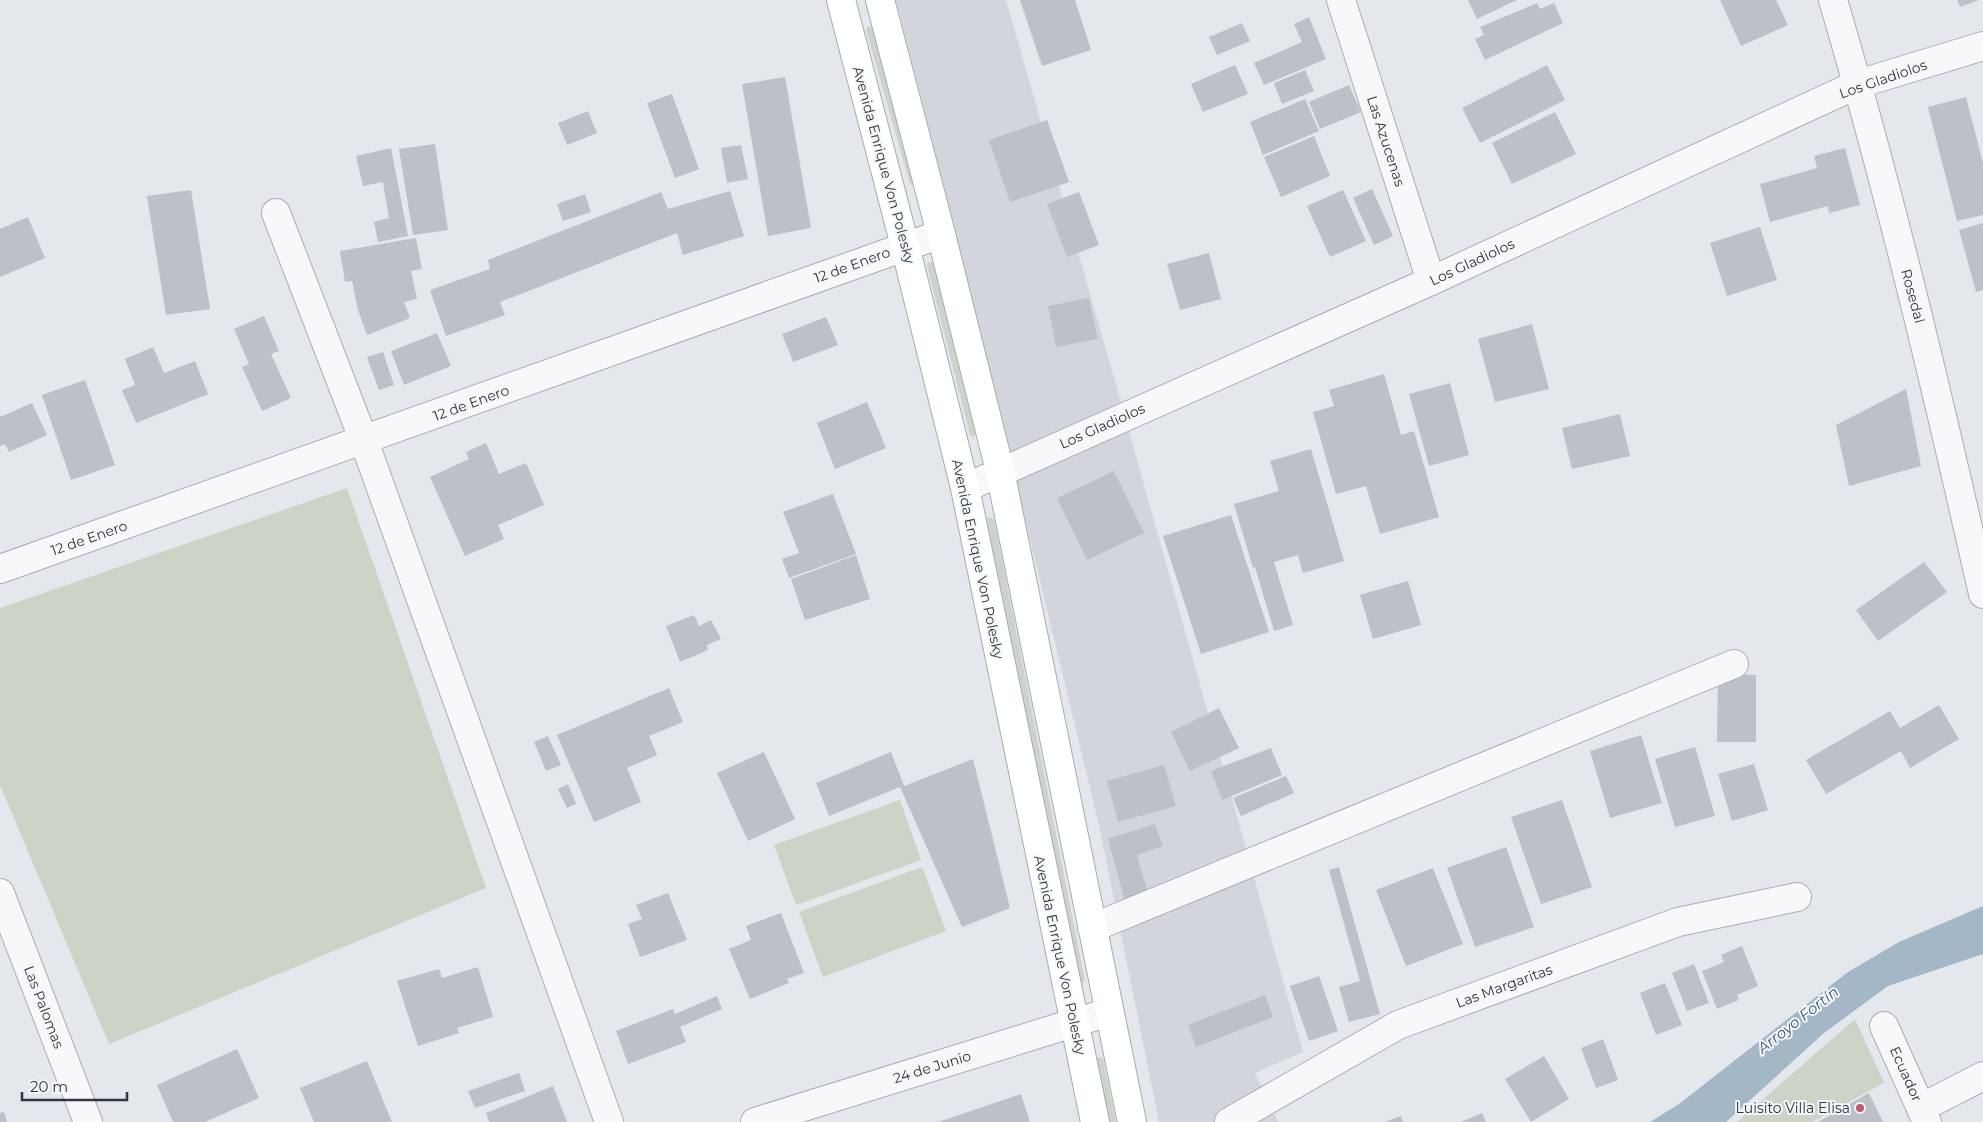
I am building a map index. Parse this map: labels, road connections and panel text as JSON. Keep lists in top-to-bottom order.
{
  "streets": {
    "main road": ["Avenida Enrique Von Polesky"],
    "street": [
      "Los Gladiolos",
      "Las Azucenas",
      "12 de Enero",
      "Rosedal",
      "Las Margaritas",
      "Las Palomas",
      "24 de Junio",
      "Ecuador"
    ]
  },
  "crossings": [
    ["Los Gladiolos", "Las Azucenas"],
    ["Los Gladiolos", "Avenida Enrique Von Polesky"],
    ["Los Gladiolos", "Rosedal"],
    ["Avenida Enrique Von Polesky", "12 de Enero"],
    ["Avenida Enrique Von Polesky", "24 de Junio"]
  ],
  "water": ["Arroyo Fortín"],
  "places": ["Luisito Villa Elisa"],
  "scale_bar": "20 m"
}
